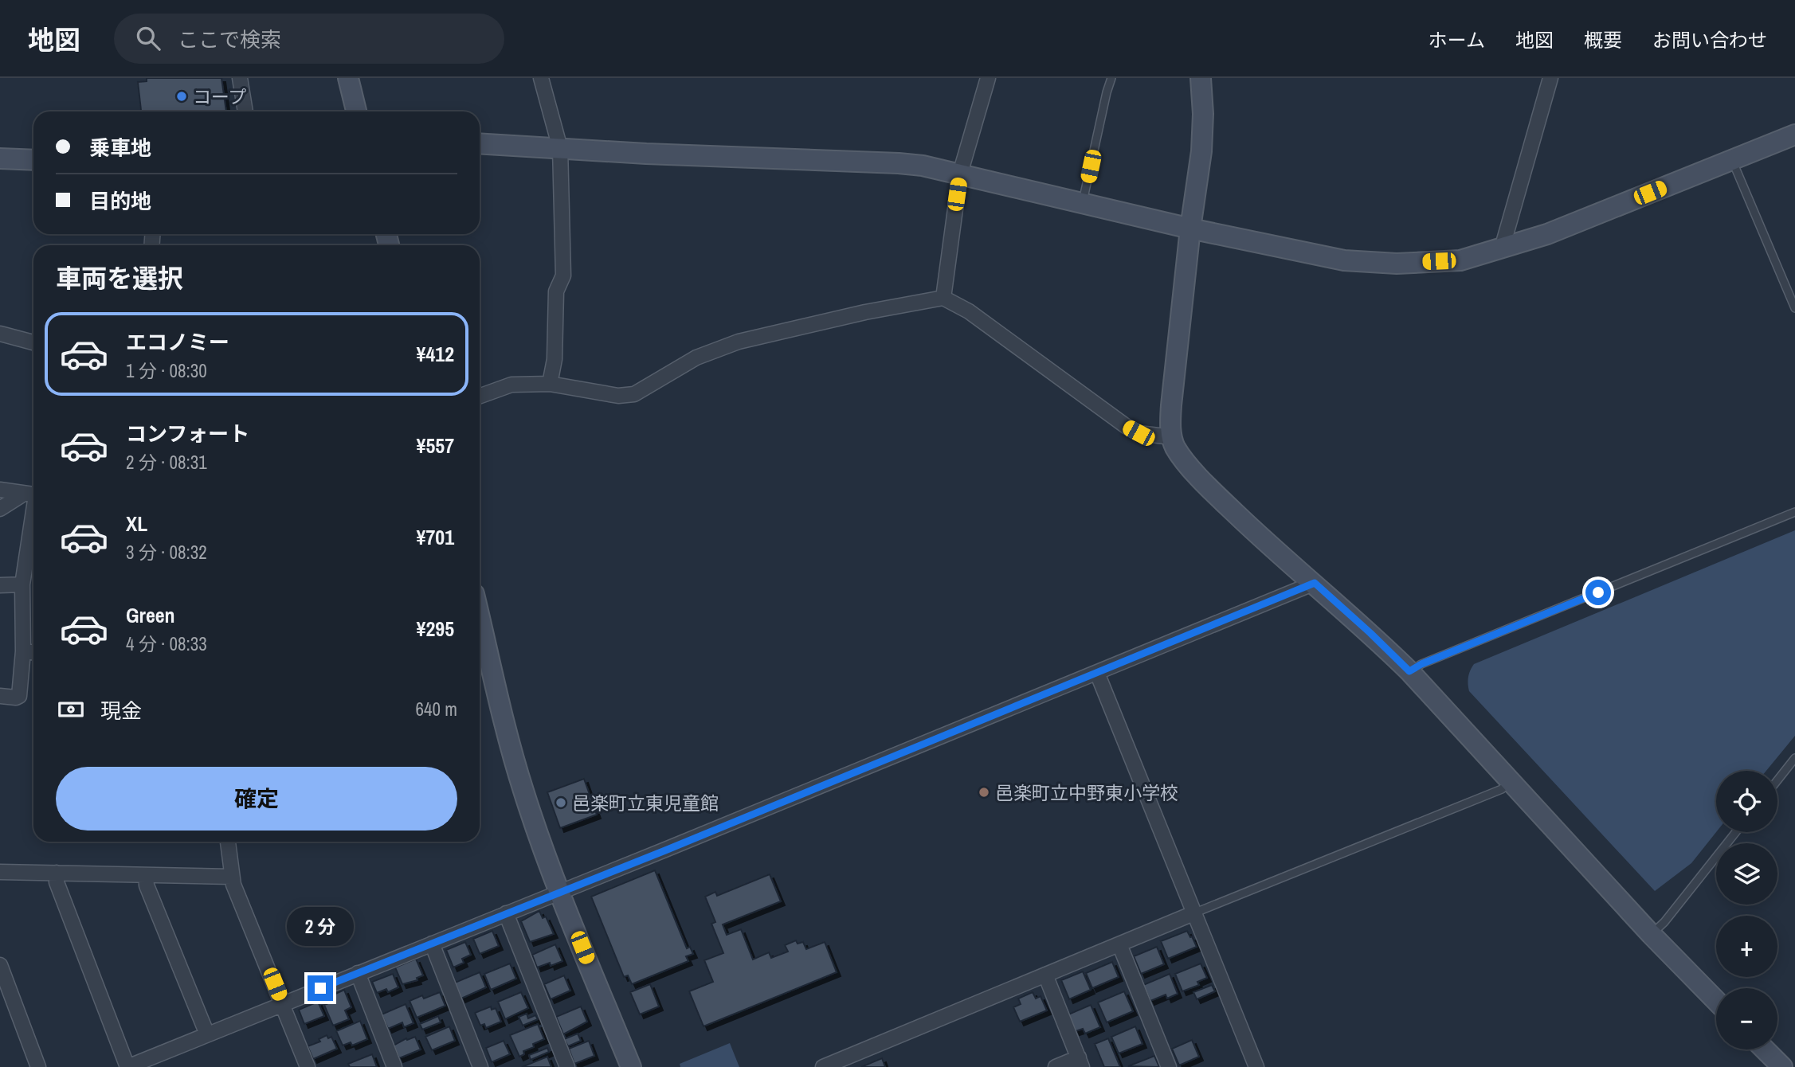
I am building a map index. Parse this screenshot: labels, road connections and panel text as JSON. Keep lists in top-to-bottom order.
{
  "places": ["コープ", "邑楽町立中野東小学校", "邑楽町立東児童館"],
  "page": {
    "header": "地図",
    "search": "ここで検索",
    "nav": [
      "ホーム",
      "地図",
      "概要",
      "お問い合わせ"
    ],
    "banner": ["乗車地", "目的地"],
    "heading": "車両を選択",
    "list": [
      {
        "name": "エコノミー",
        "note": "1 分 · 08:30",
        "value": "¥412"
      },
      {
        "name": "コンフォート",
        "note": "2 分 · 08:31",
        "value": "¥557"
      },
      {
        "name": "XL",
        "note": "3 分 · 08:32",
        "value": "¥701"
      },
      {
        "name": "Green",
        "note": "4 分 · 08:33",
        "value": "¥295"
      }
    ],
    "pay": ["現金", "640 m"],
    "buttons": "確定",
    "map_buttons": ["+", "−"],
    "bubble": "2 分"
  }
}
